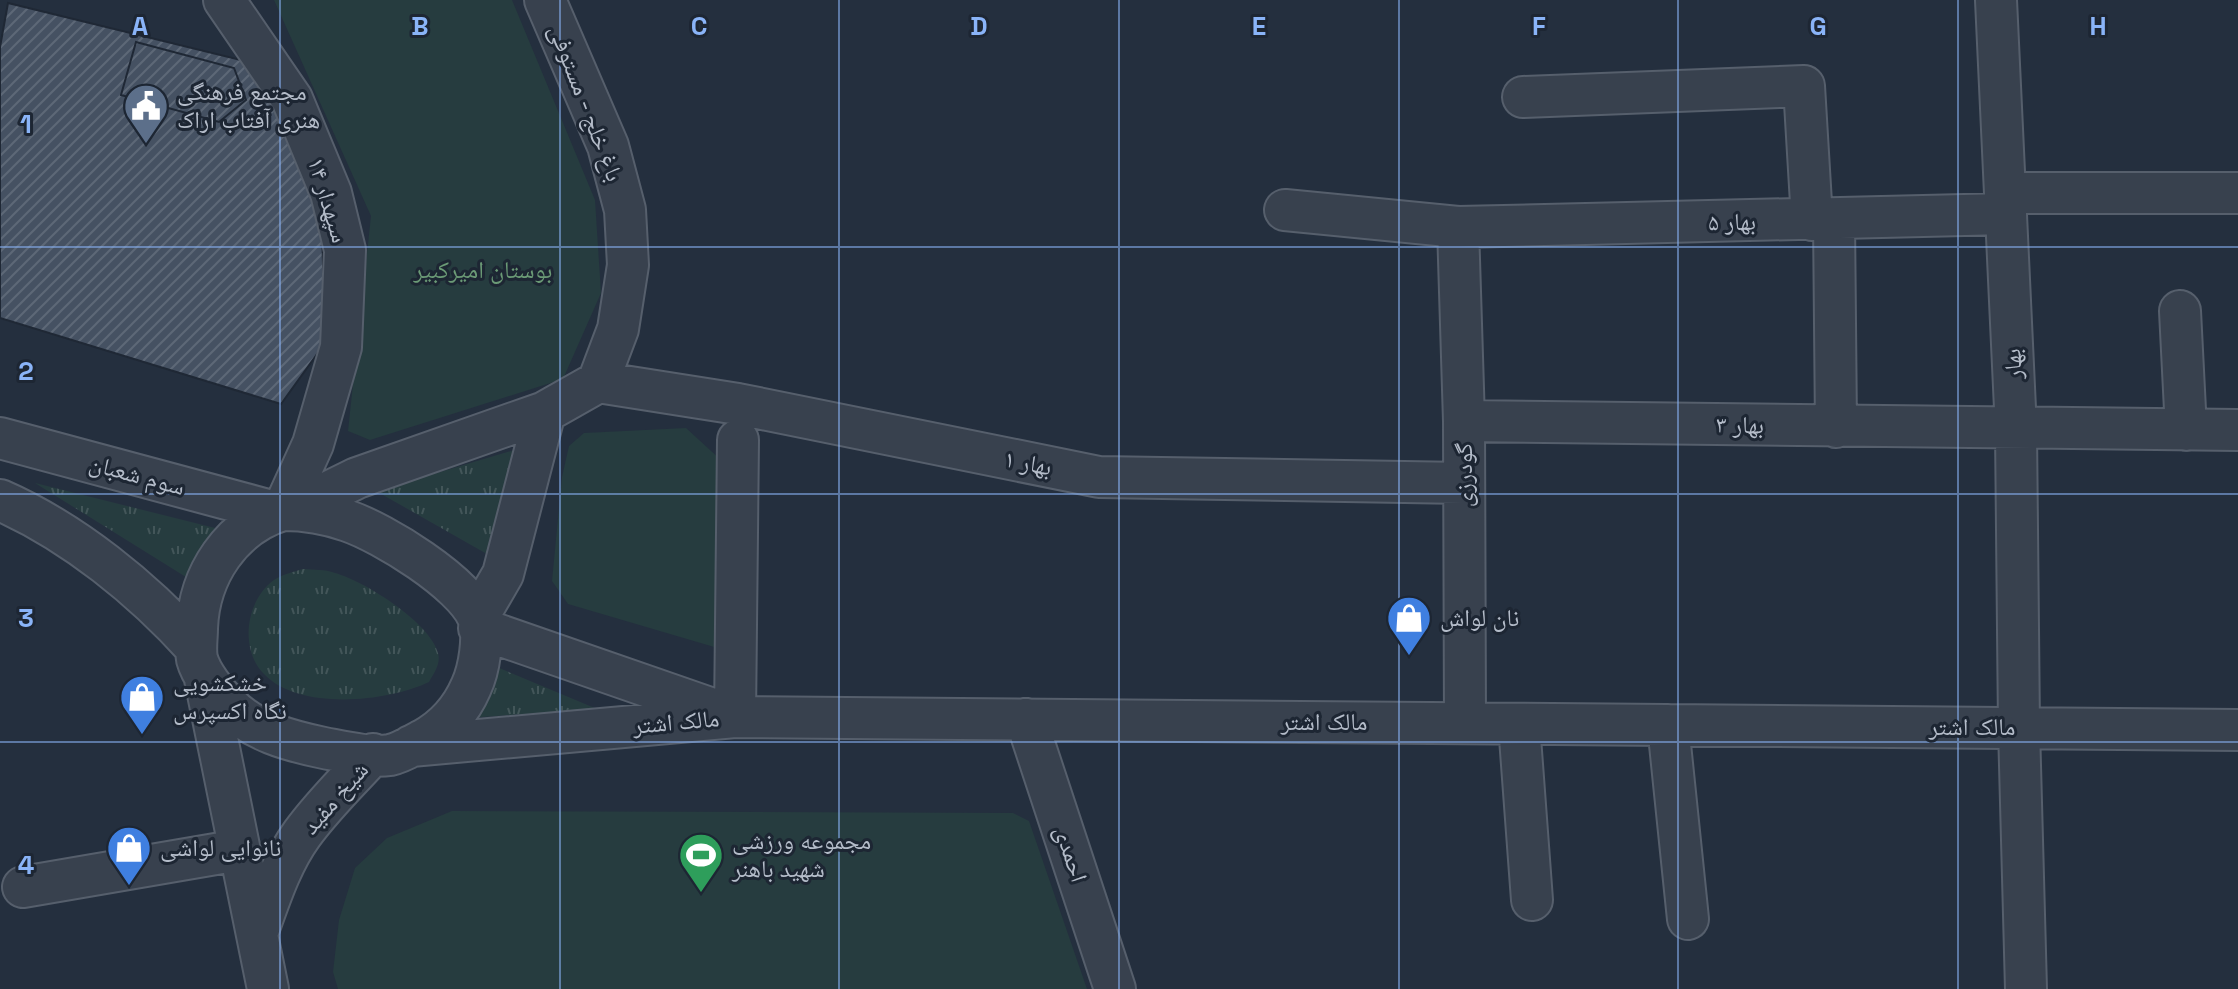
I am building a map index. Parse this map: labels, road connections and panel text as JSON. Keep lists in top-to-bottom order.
{
  "streets": {
    "street": [
      "باغ خلج - مستوفی",
      "سپهدار ۱۴",
      "بهار ۵",
      "بهار",
      "بهار ۳",
      "بهار ۱",
      "سوم شعبان",
      "گودرزی",
      "مالک اشتر",
      "شیخ مفید",
      "احمدی"
    ]
  },
  "crossings": [
    ["باغ خلج - مستوفی", "بهار ۱"],
    ["سپهدار ۱۴", "سوم شعبان"],
    ["سپهدار ۱۴", "مالک اشتر"],
    ["سپهدار ۱۴", "شیخ مفید"],
    ["بهار ۵", "بهار"],
    ["بهار ۵", "گودرزی"],
    ["بهار", "بهار ۳"],
    ["بهار", "مالک اشتر"],
    ["بهار ۳", "گودرزی"],
    ["بهار ۱", "گودرزی"],
    ["سوم شعبان", "مالک اشتر"],
    ["سوم شعبان", "شیخ مفید"],
    ["گودرزی", "مالک اشتر"],
    ["مالک اشتر", "شیخ مفید"],
    ["مالک اشتر", "احمدی"]
  ],
  "parks": ["بوستان امیرکبیر"],
  "places": {
    "public building": ["مجتمع فرهنگی هنری آفتاب اراک"],
    "shop": ["نان لواش", "خشکشویی نگاه اکسپرس", "نانوایی لواشی"],
    "sports": ["مجموعه ورزشی شهید باهنر"]
  },
  "grid": {
    "columns": [
      "A",
      "B",
      "C",
      "D",
      "E",
      "F",
      "G",
      "H"
    ],
    "rows": [
      "1",
      "2",
      "3",
      "4"
    ]
  }
}
